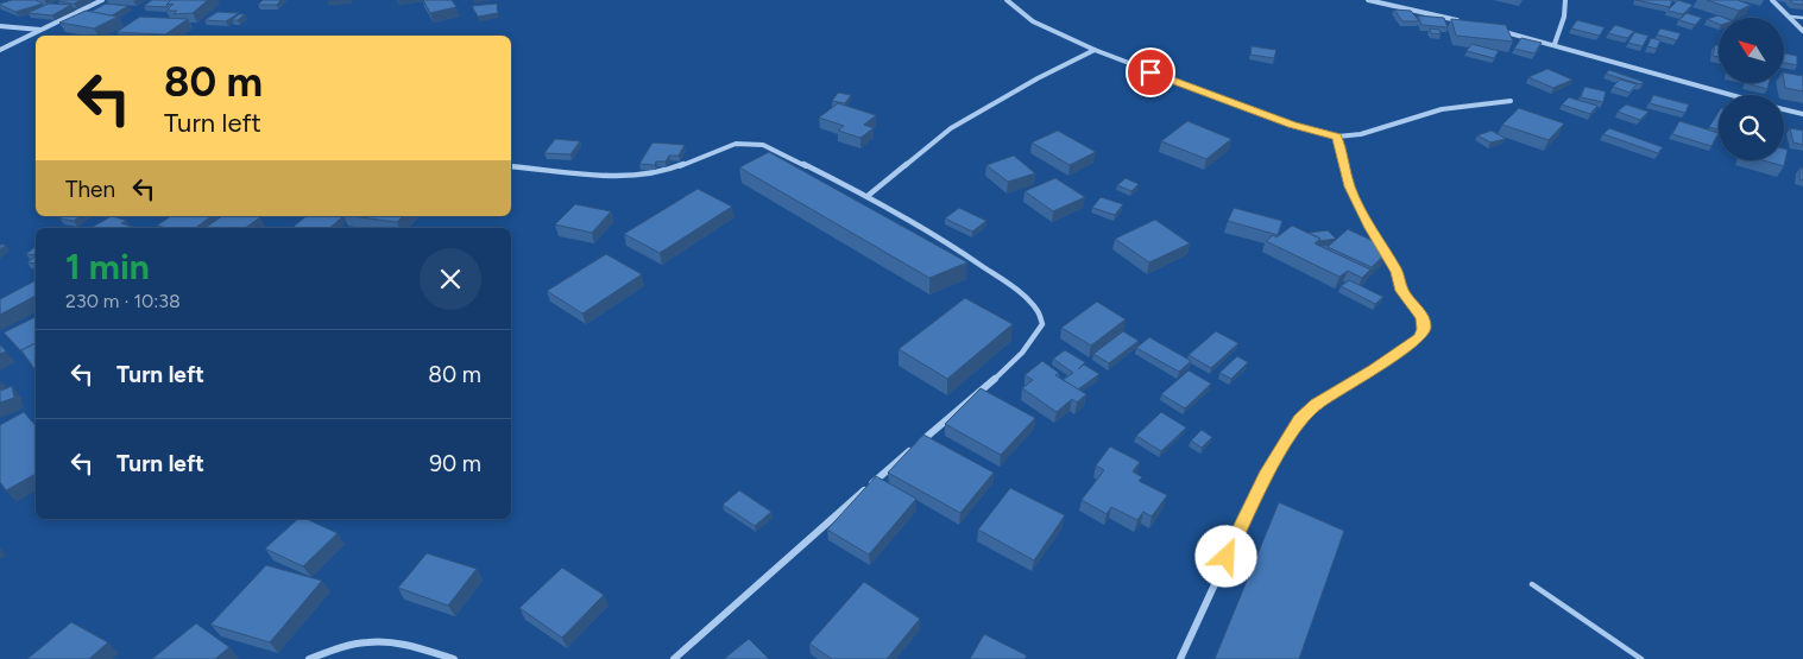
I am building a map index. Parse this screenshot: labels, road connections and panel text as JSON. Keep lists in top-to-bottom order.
{
  "north": "top left",
  "page": {
    "turn": ["80 m", "Turn left"],
    "then": "Then",
    "heading": ["1 min", "230 m · 10:38"],
    "list": [
      {
        "name": "Turn left",
        "value": "80 m"
      },
      {
        "name": "Turn left",
        "value": "90 m"
      }
    ]
  }
}
